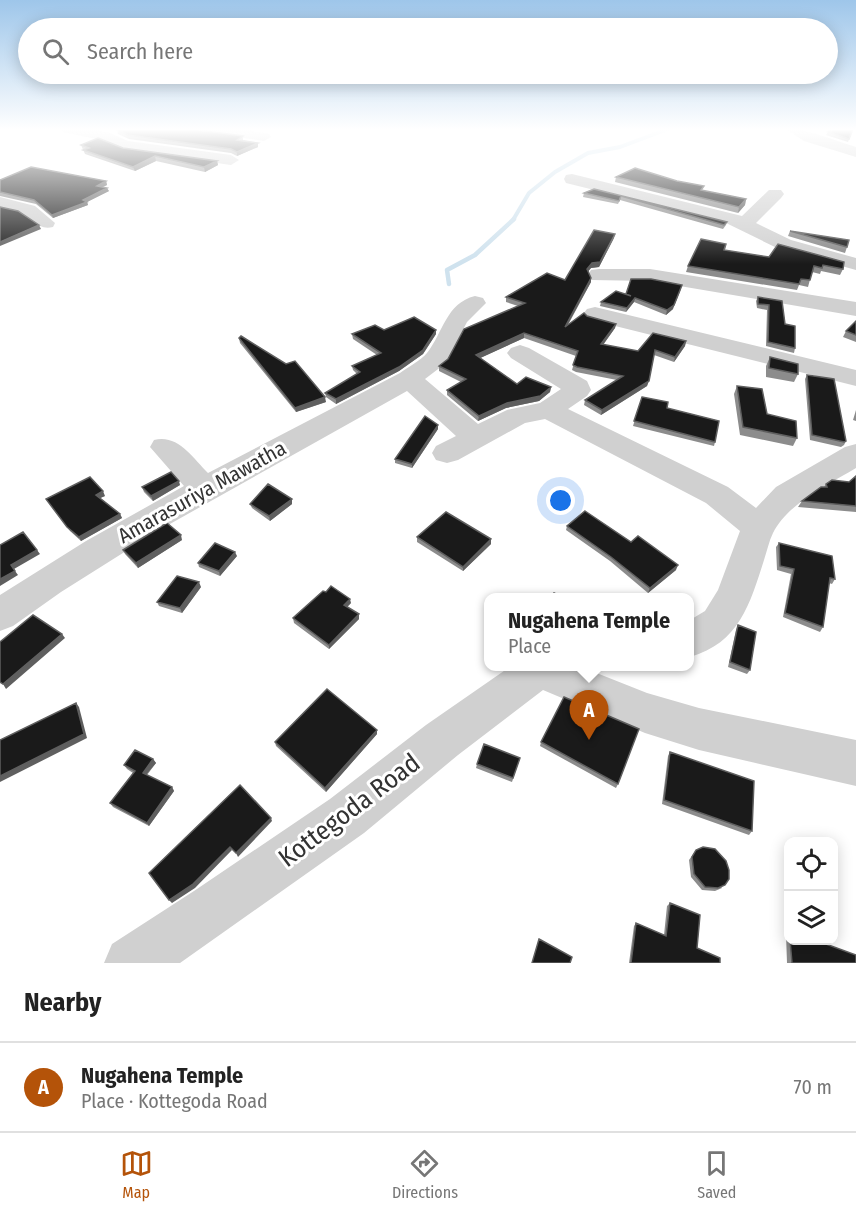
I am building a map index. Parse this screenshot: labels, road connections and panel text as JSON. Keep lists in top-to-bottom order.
{
  "streets": {
    "street": ["Amarasuriya Mawatha", "Kottegoda Road"]
  },
  "page": {
    "search": "Search here",
    "popup": ["Nugahena Temple", "Place"],
    "pins": "A",
    "heading": "Nearby",
    "list": [
      {
        "mark": "A",
        "name": "Nugahena Temple",
        "note": "Place · Kottegoda Road",
        "value": "70 m"
      }
    ],
    "nav": ["Map", "Directions", "Saved"]
  }
}
